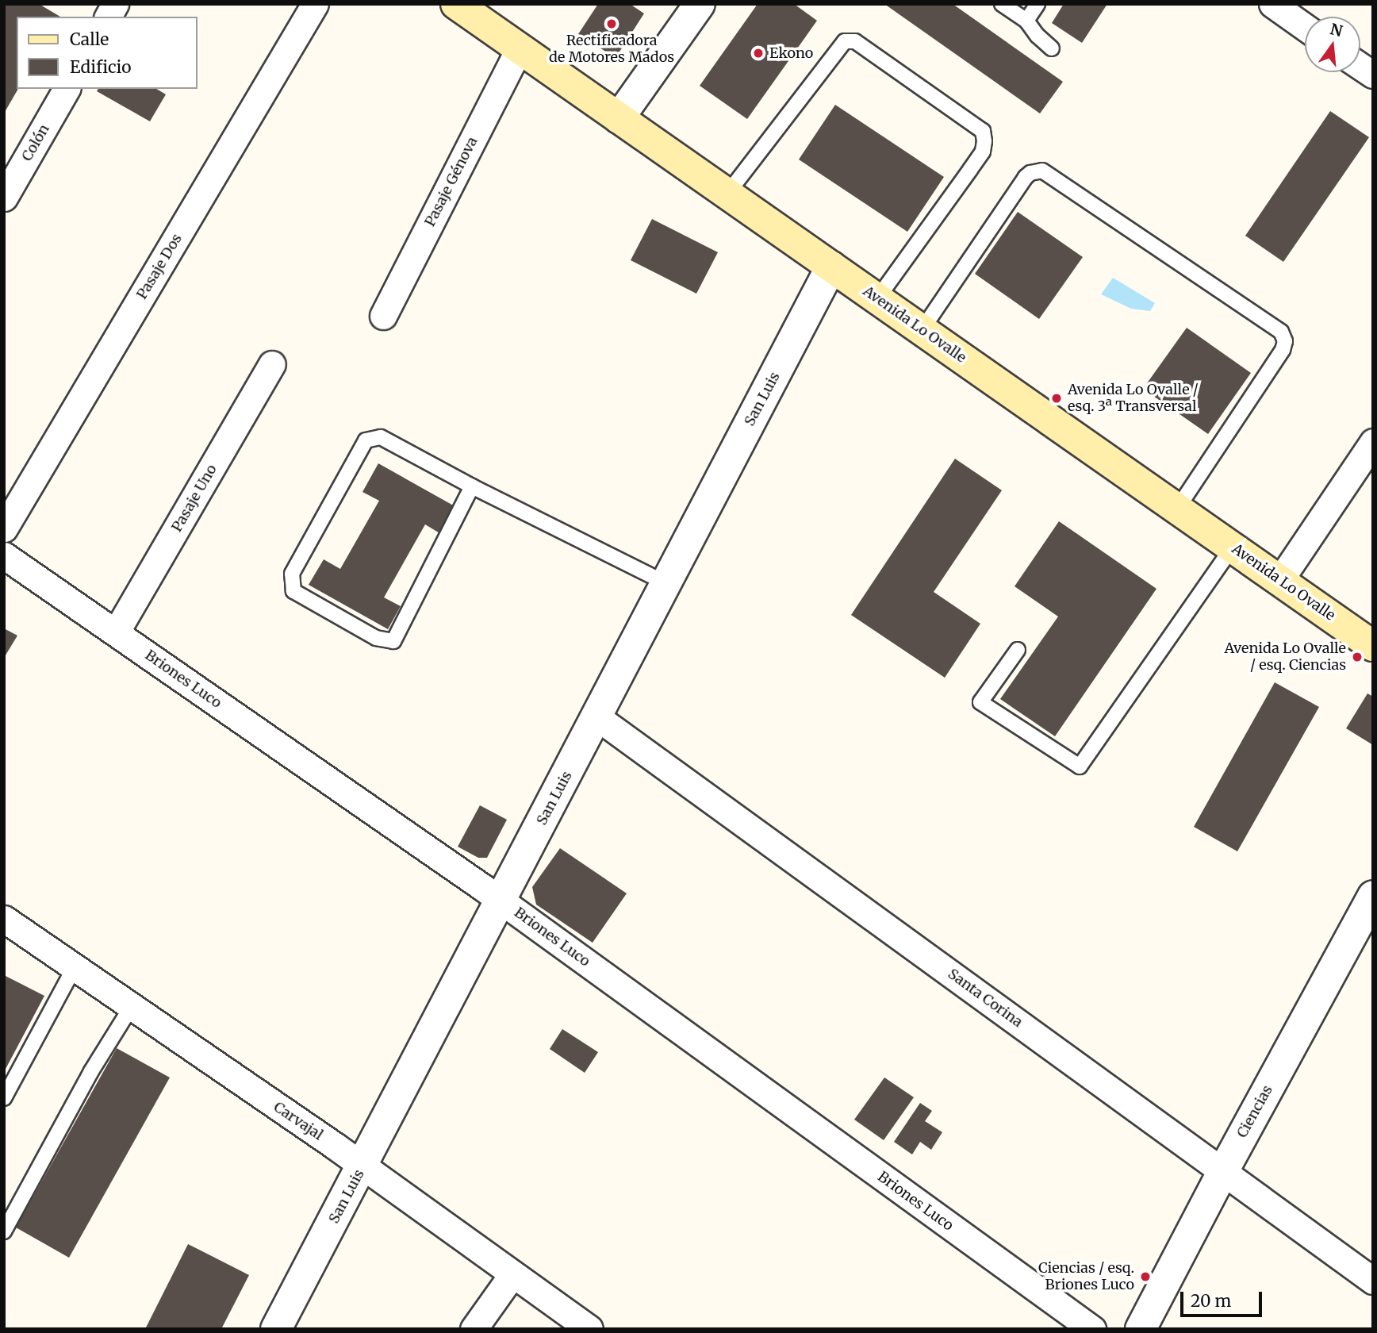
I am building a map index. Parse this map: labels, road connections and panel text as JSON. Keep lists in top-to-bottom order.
{
  "streets": {
    "main road": ["Avenida Lo Ovalle"],
    "street": [
      "Colón",
      "Pasaje Génova",
      "Pasaje Dos",
      "San Luis",
      "Pasaje Uno",
      "Briones Luco",
      "Santa Corina",
      "Ciencias",
      "Carvajal"
    ]
  },
  "crossings": [
    ["Pasaje Génova", "Avenida Lo Ovalle"],
    ["Avenida Lo Ovalle", "San Luis"],
    ["San Luis", "Briones Luco"],
    ["San Luis", "Santa Corina"],
    ["San Luis", "Carvajal"],
    ["Pasaje Uno", "Briones Luco"],
    ["Santa Corina", "Ciencias"]
  ],
  "places": [
    "Rectificadora de Motores Mados",
    "Ekono",
    "Avenida Lo Ovalle / esq. 3ª Transversal",
    "Avenida Lo Ovalle / esq. Ciencias",
    "Ciencias / esq. Briones Luco"
  ],
  "legend": ["Calle", "Edificio"],
  "scale_bar": "20 m",
  "north": "top"
}
